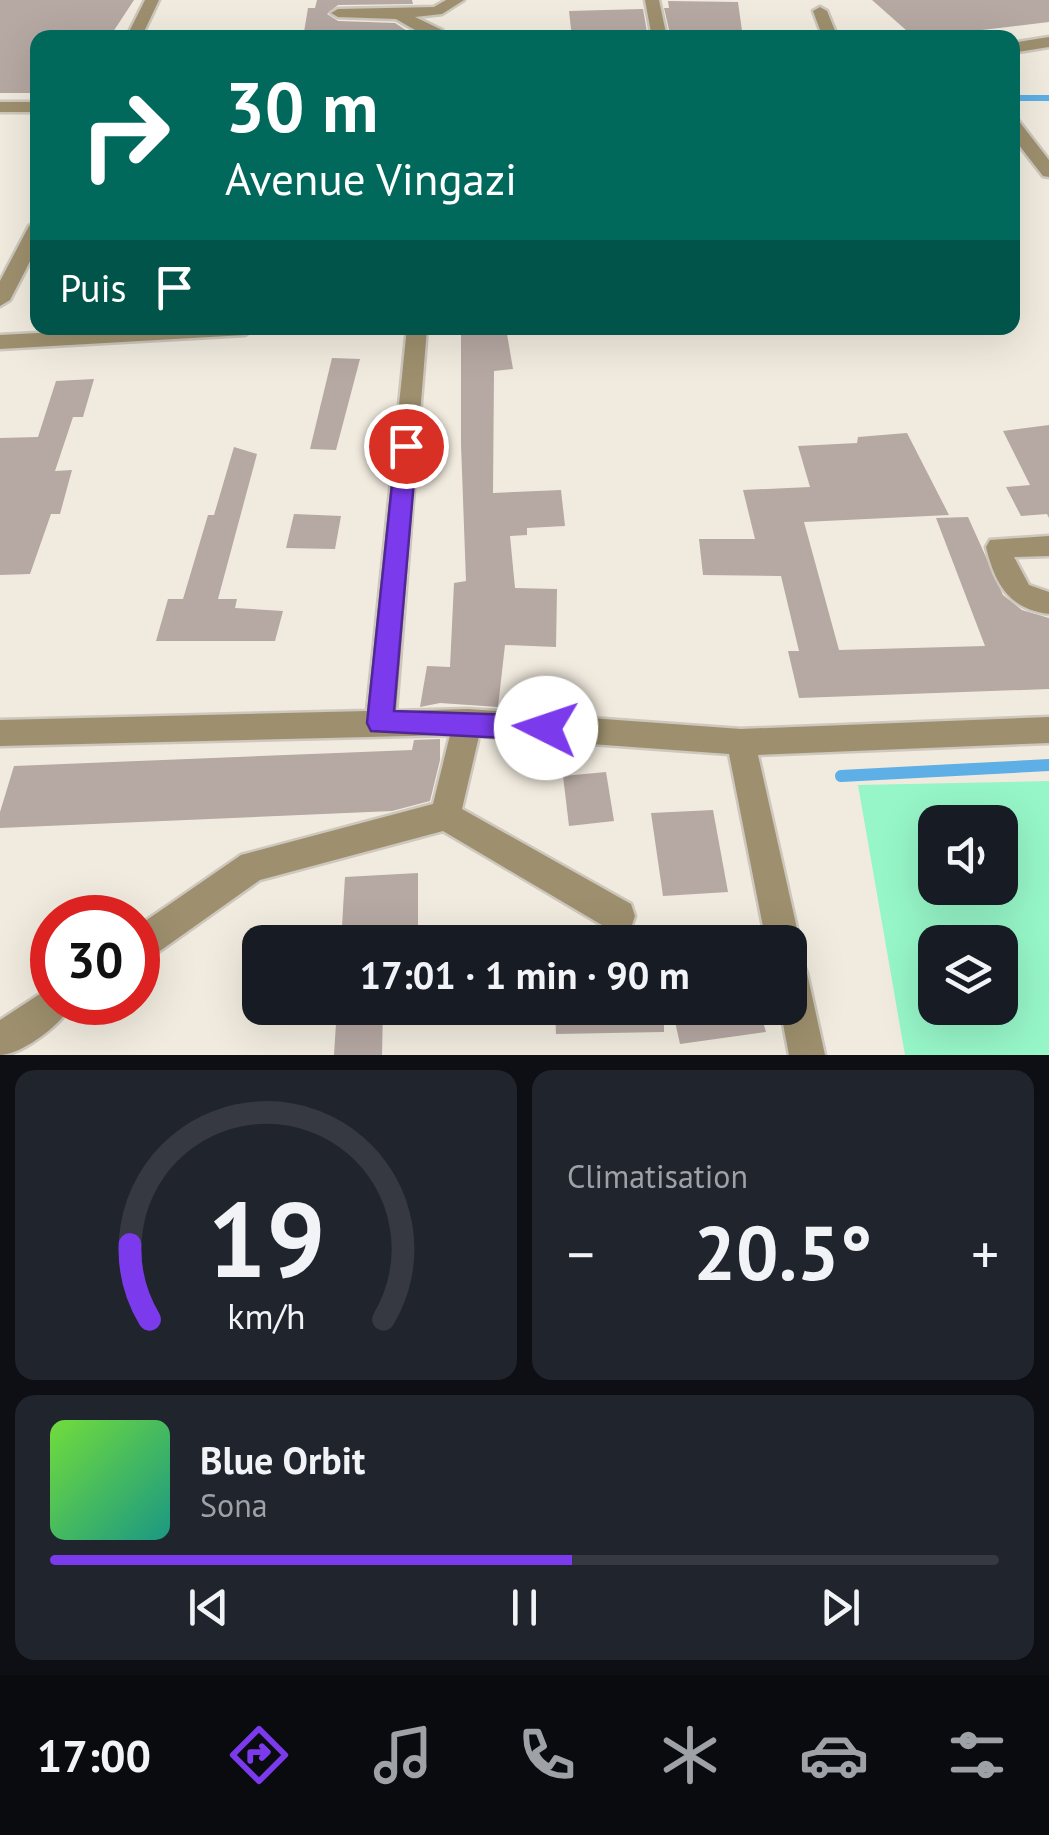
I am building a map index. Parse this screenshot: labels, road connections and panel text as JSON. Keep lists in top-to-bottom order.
{
  "page": {
    "turn": ["30 m", "Avenue Vingazi"],
    "then": "Puis",
    "limit": "30",
    "trip": "17:01 · 1 min · 90 m",
    "tile": "Climatisation",
    "heat": ["−", "20.5°", "+"],
    "song": ["Blue Orbit", "Sona"],
    "tabs": "17:00",
    "gauge": ["19", "km/h"]
  }
}
